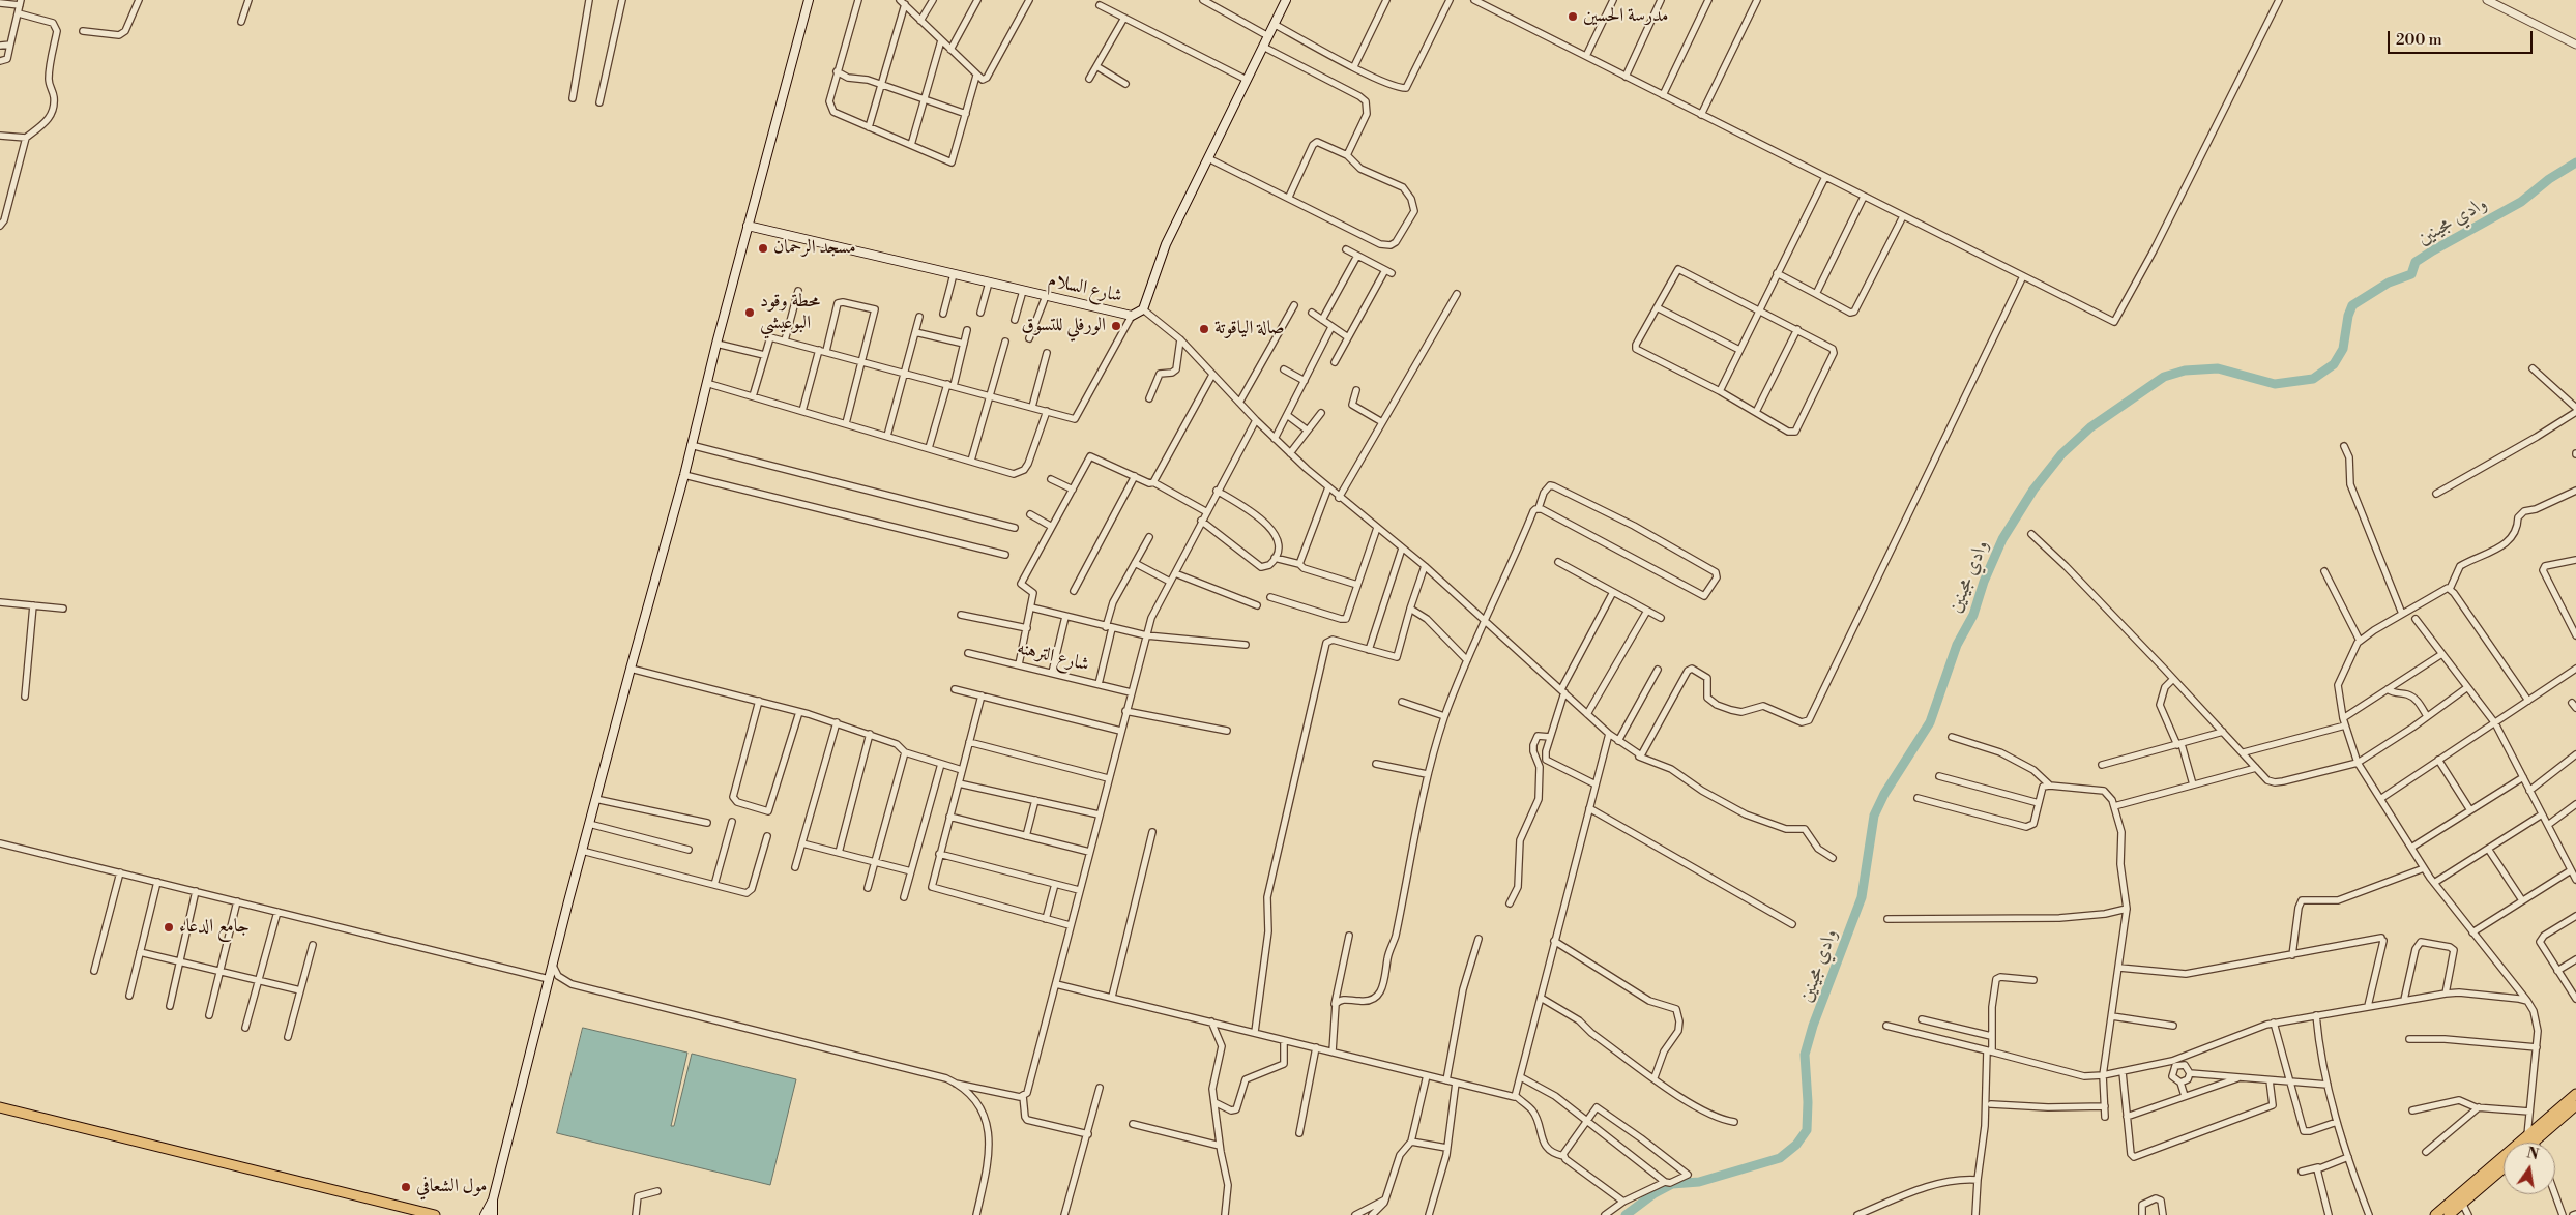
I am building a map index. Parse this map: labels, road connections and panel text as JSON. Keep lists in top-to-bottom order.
{
  "streets": {
    "main road": ["شارع السلام"],
    "street": ["شارع الترهنه"]
  },
  "water": ["وادي مجينين"],
  "places": [
    "مدرسة الحسين",
    "مسجد الرحمان",
    "محطة وقود البوعيشي",
    "الورفلي للتسوق",
    "صالة الياقوتة",
    "جامع الدعاء",
    "مول الشعافي"
  ],
  "scale_bar": "200 m",
  "north": "top"
}
